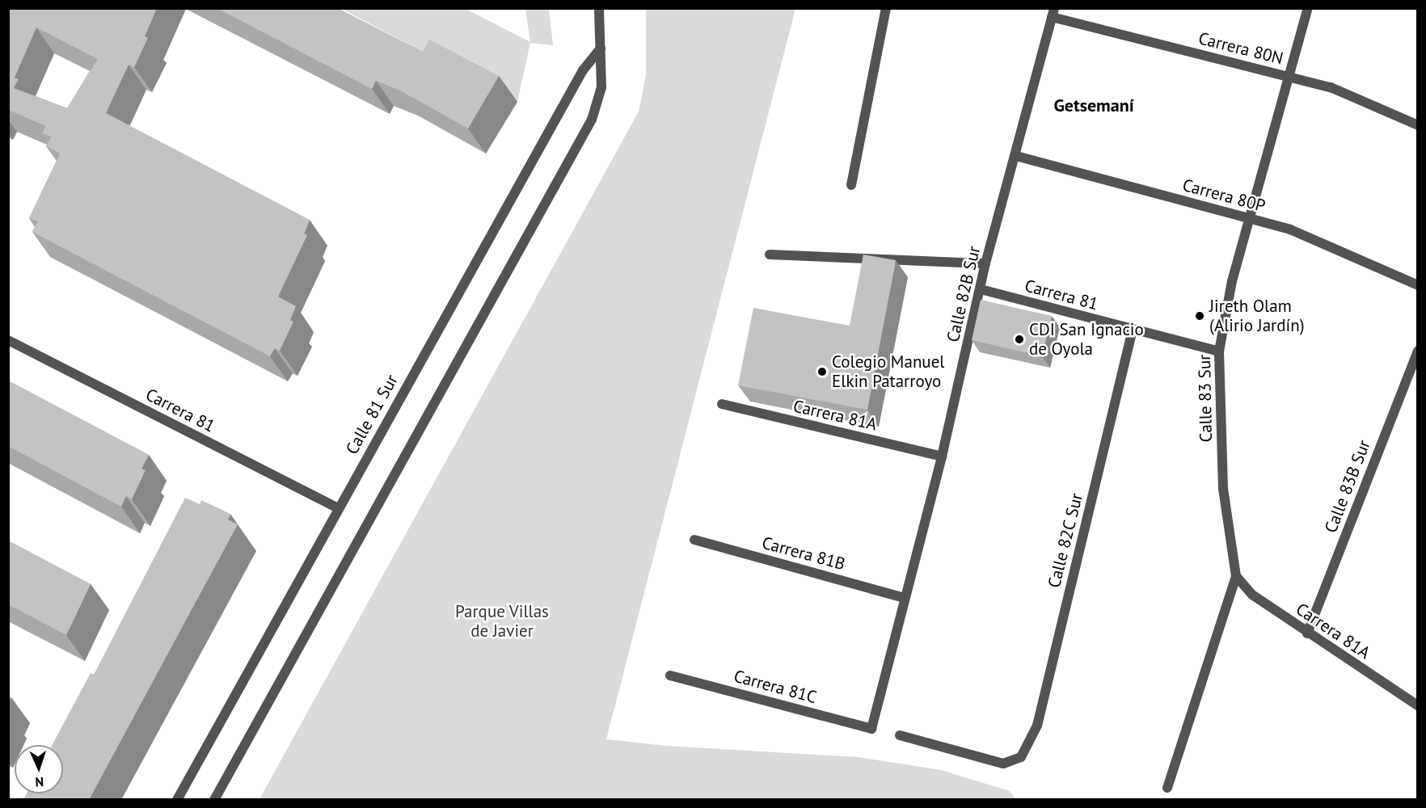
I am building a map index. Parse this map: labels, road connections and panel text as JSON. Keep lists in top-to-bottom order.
{
  "streets": {
    "street": [
      "Carrera 80N",
      "Carrera 80P",
      "Calle 82B Sur",
      "Carrera 81",
      "Calle 83 Sur",
      "Calle 81 Sur",
      "Carrera 81A",
      "Calle 83B Sur",
      "Calle 82C Sur",
      "Carrera 81B",
      "Carrera 81C"
    ]
  },
  "crossings": [
    ["Carrera 80N", "Calle 82B Sur"],
    ["Carrera 80N", "Calle 83 Sur"],
    ["Carrera 80P", "Calle 82B Sur"],
    ["Carrera 80P", "Calle 83 Sur"],
    ["Calle 82B Sur", "Carrera 81"],
    ["Calle 82B Sur", "Carrera 81A"],
    ["Calle 82B Sur", "Carrera 81B"],
    ["Calle 82B Sur", "Carrera 81C"],
    ["Carrera 81", "Calle 83 Sur"],
    ["Carrera 81", "Calle 81 Sur"],
    ["Carrera 81", "Calle 82C Sur"],
    ["Calle 83 Sur", "Carrera 81A"],
    ["Carrera 81A", "Calle 83B Sur"]
  ],
  "districts": ["Getsemaní"],
  "parks": ["Parque Villas de Javier"],
  "places": ["Jireth Olam (Alirio Jardín)", "CDI San Ignacio de Oyola", "Colegio Manuel Elkin Patarroyo"],
  "north": "bottom"
}
